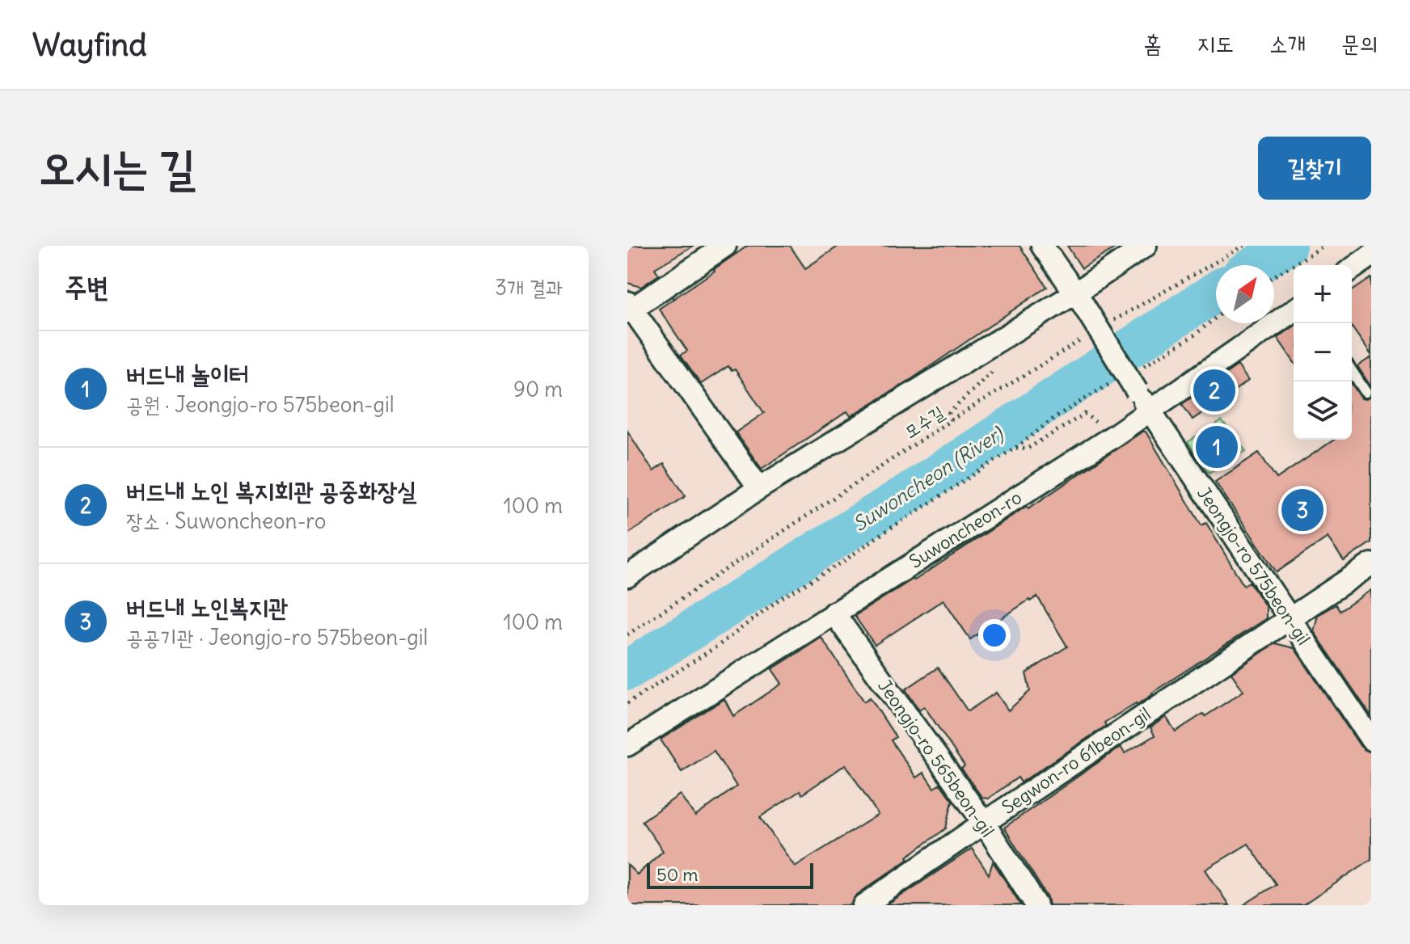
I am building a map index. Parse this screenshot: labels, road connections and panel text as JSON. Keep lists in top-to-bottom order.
{
  "streets": {
    "street": [
      "Suwoncheon-ro",
      "Jeongjo-ro 575beon-gil",
      "Jeongjo-ro 565beon-gil",
      "Segwon-ro 61beon-gil"
    ],
    "path": ["모수길"]
  },
  "crossings": [
    ["Suwoncheon-ro", "Jeongjo-ro 575beon-gil"],
    ["Suwoncheon-ro", "Jeongjo-ro 565beon-gil"],
    ["Jeongjo-ro 575beon-gil", "Segwon-ro 61beon-gil"],
    ["Jeongjo-ro 565beon-gil", "Segwon-ro 61beon-gil"]
  ],
  "water": ["Suwoncheon (River)"],
  "scale_bar": "50 m",
  "north": "top right",
  "page": {
    "header": "Wayfind",
    "nav": [
      "홈",
      "지도",
      "소개",
      "문의"
    ],
    "buttons": "길찾기",
    "title": "오시는 길",
    "heading": ["주변", "3개 결과"],
    "map_buttons": ["+", "−"],
    "list": [
      {
        "mark": "1",
        "name": "버드내 놀이터",
        "note": "공원 · Jeongjo-ro 575beon-gil",
        "value": "90 m"
      },
      {
        "mark": "2",
        "name": "버드내 노인 복지회관 공중화장실",
        "note": "장소 · Suwoncheon-ro",
        "value": "100 m"
      },
      {
        "mark": "3",
        "name": "버드내 노인복지관",
        "note": "공공기관 · Jeongjo-ro 575beon-gil",
        "value": "100 m"
      }
    ],
    "pins": ["2", "1", "3"],
    "scale": "50 m"
  }
}
